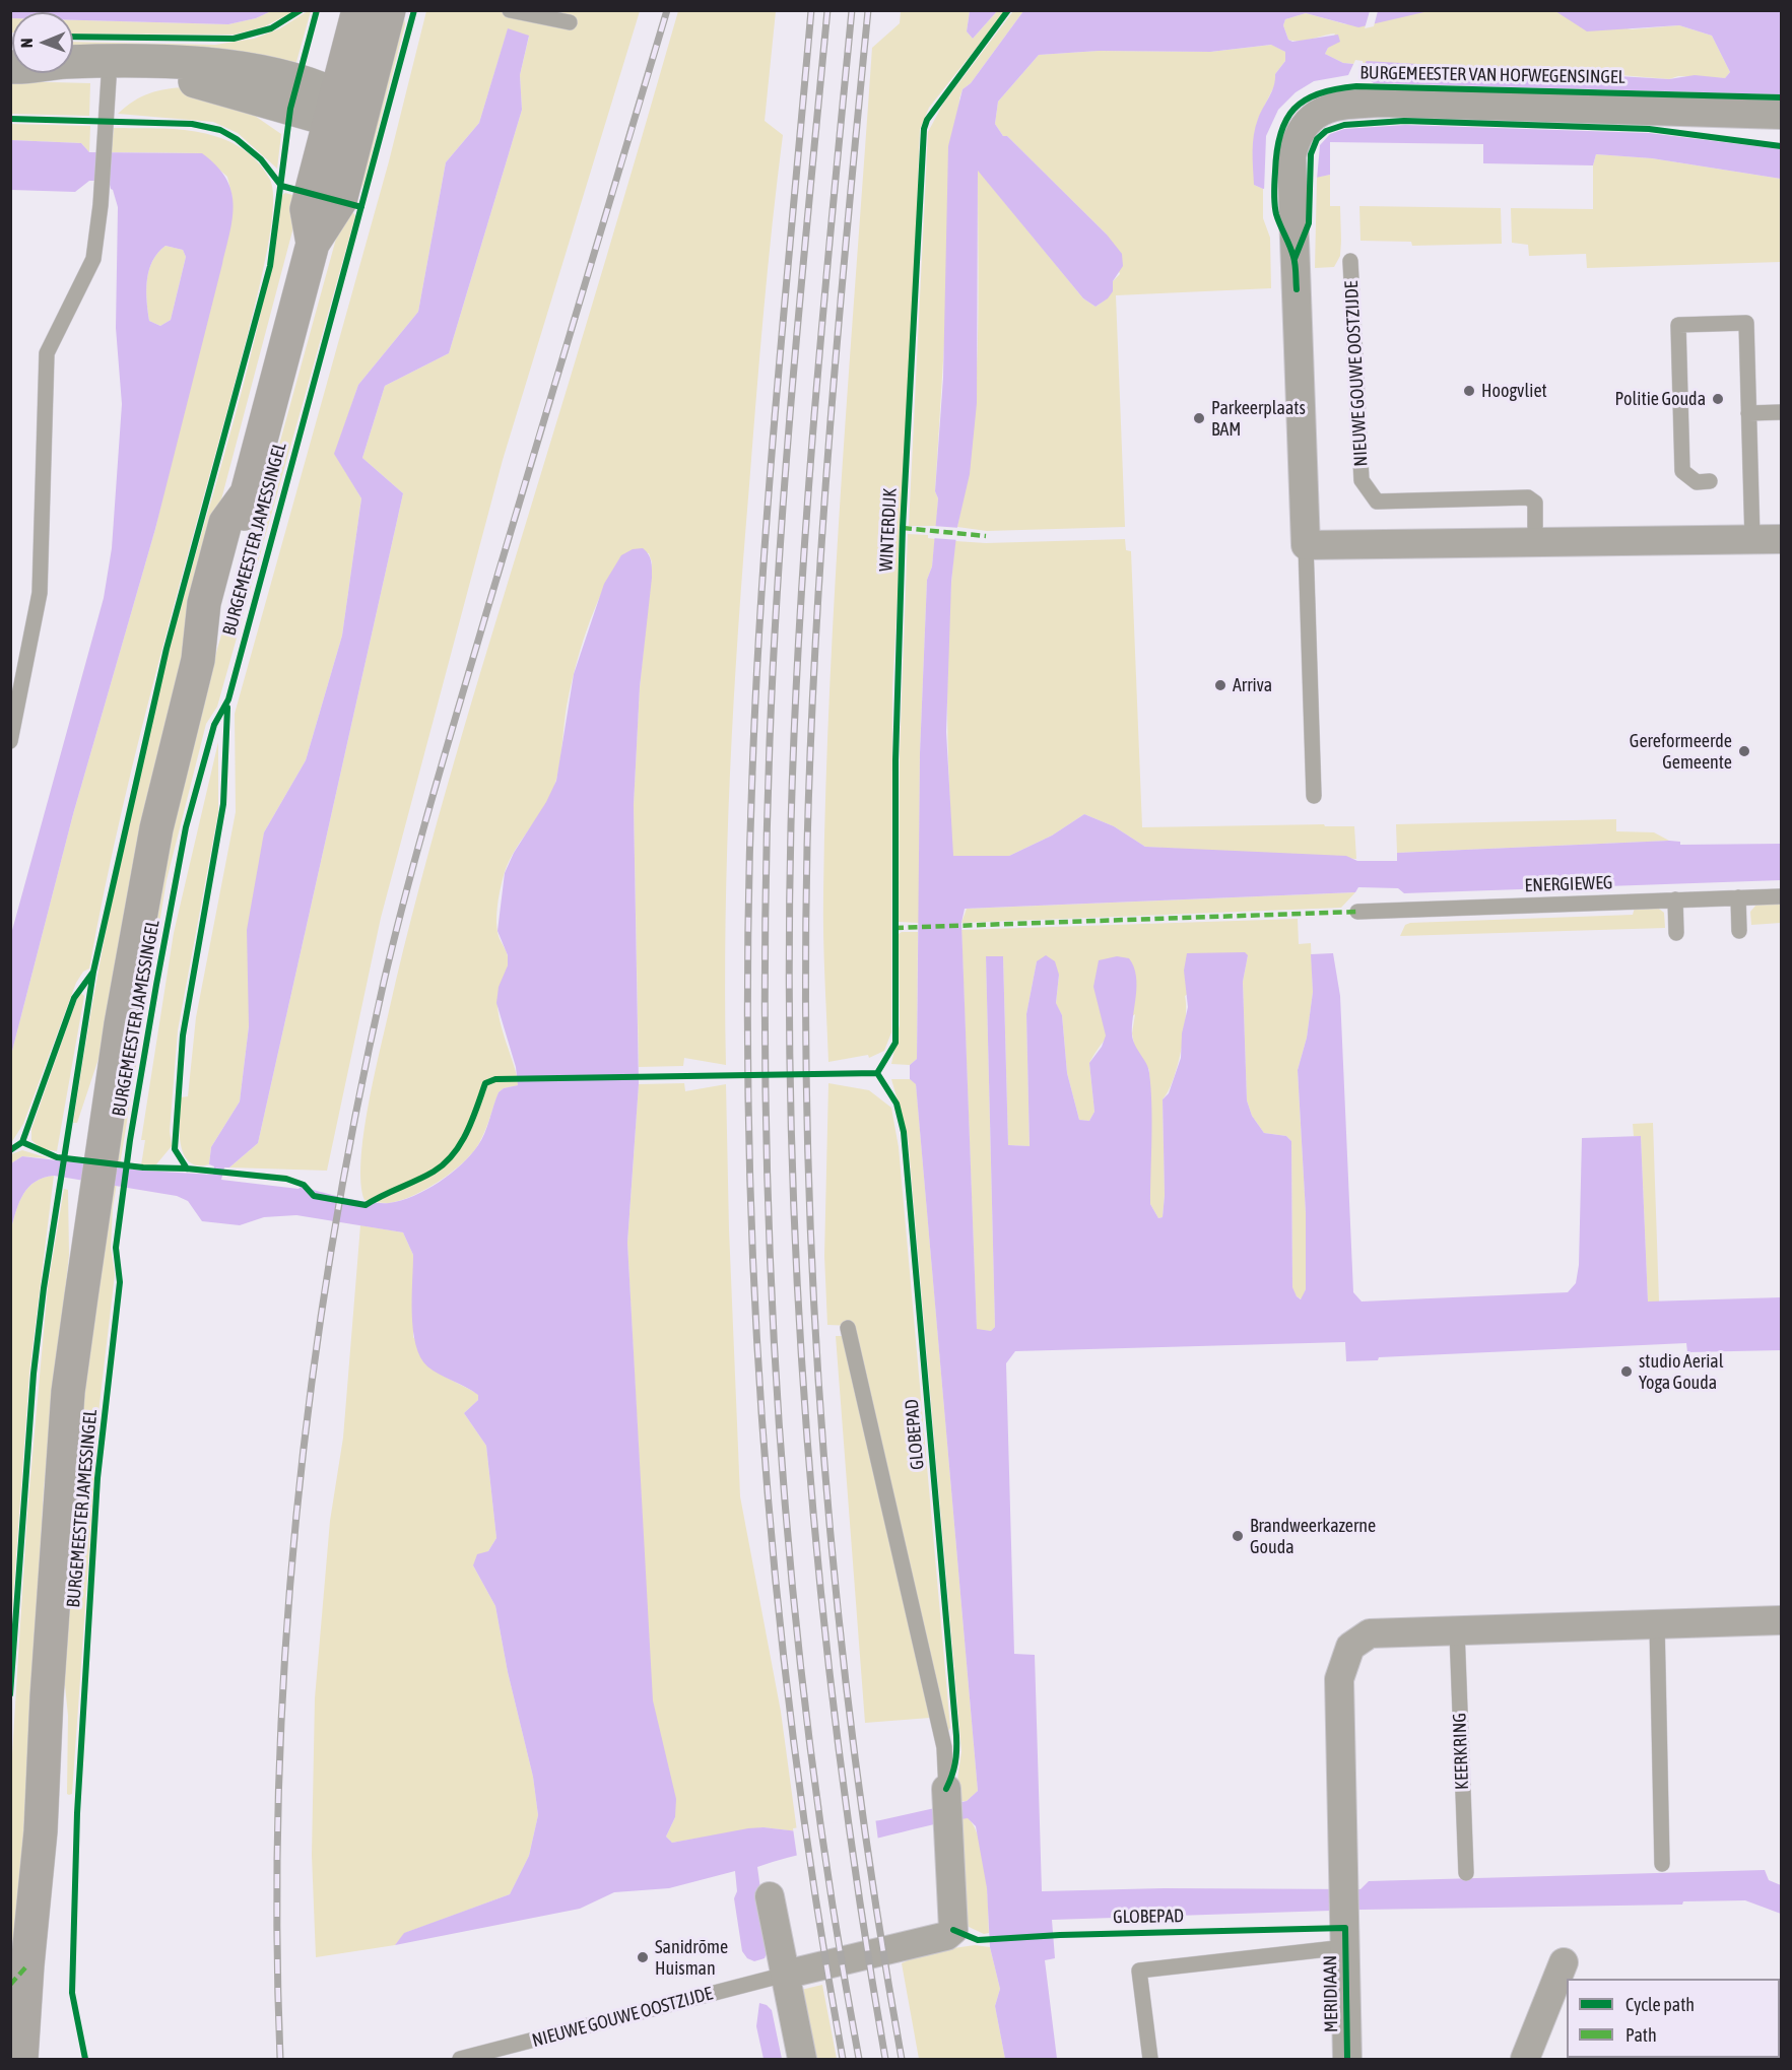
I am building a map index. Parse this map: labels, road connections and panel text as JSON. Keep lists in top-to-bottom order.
{
  "streets": {
    "main road": ["BURGEMEESTER JAMESSINGEL"],
    "street": ["BURGEMEESTER VAN HOFWEGENSINGEL", "GLOBEPAD", "MERIDIAAN"],
    "lane": ["NIEUWE GOUWE OOSTZIJDE", "ENERGIEWEG", "KEERKRING"],
    "cycle path": ["WINTERDIJK"]
  },
  "crossings": [
    ["NIEUWE GOUWE OOSTZIJDE", "GLOBEPAD"],
    ["KEERKRING", "MERIDIAAN"]
  ],
  "places": [
    "Hoogvliet",
    "Politie Gouda",
    "Parkeerplaats BAM",
    "Arriva",
    "Gereformeerde Gemeente",
    "studio Aerial Yoga Gouda",
    "Brandweerkazerne Gouda",
    "Sanidrõme Huisman"
  ],
  "legend": ["Cycle path", "Path"],
  "north": "left"
}
